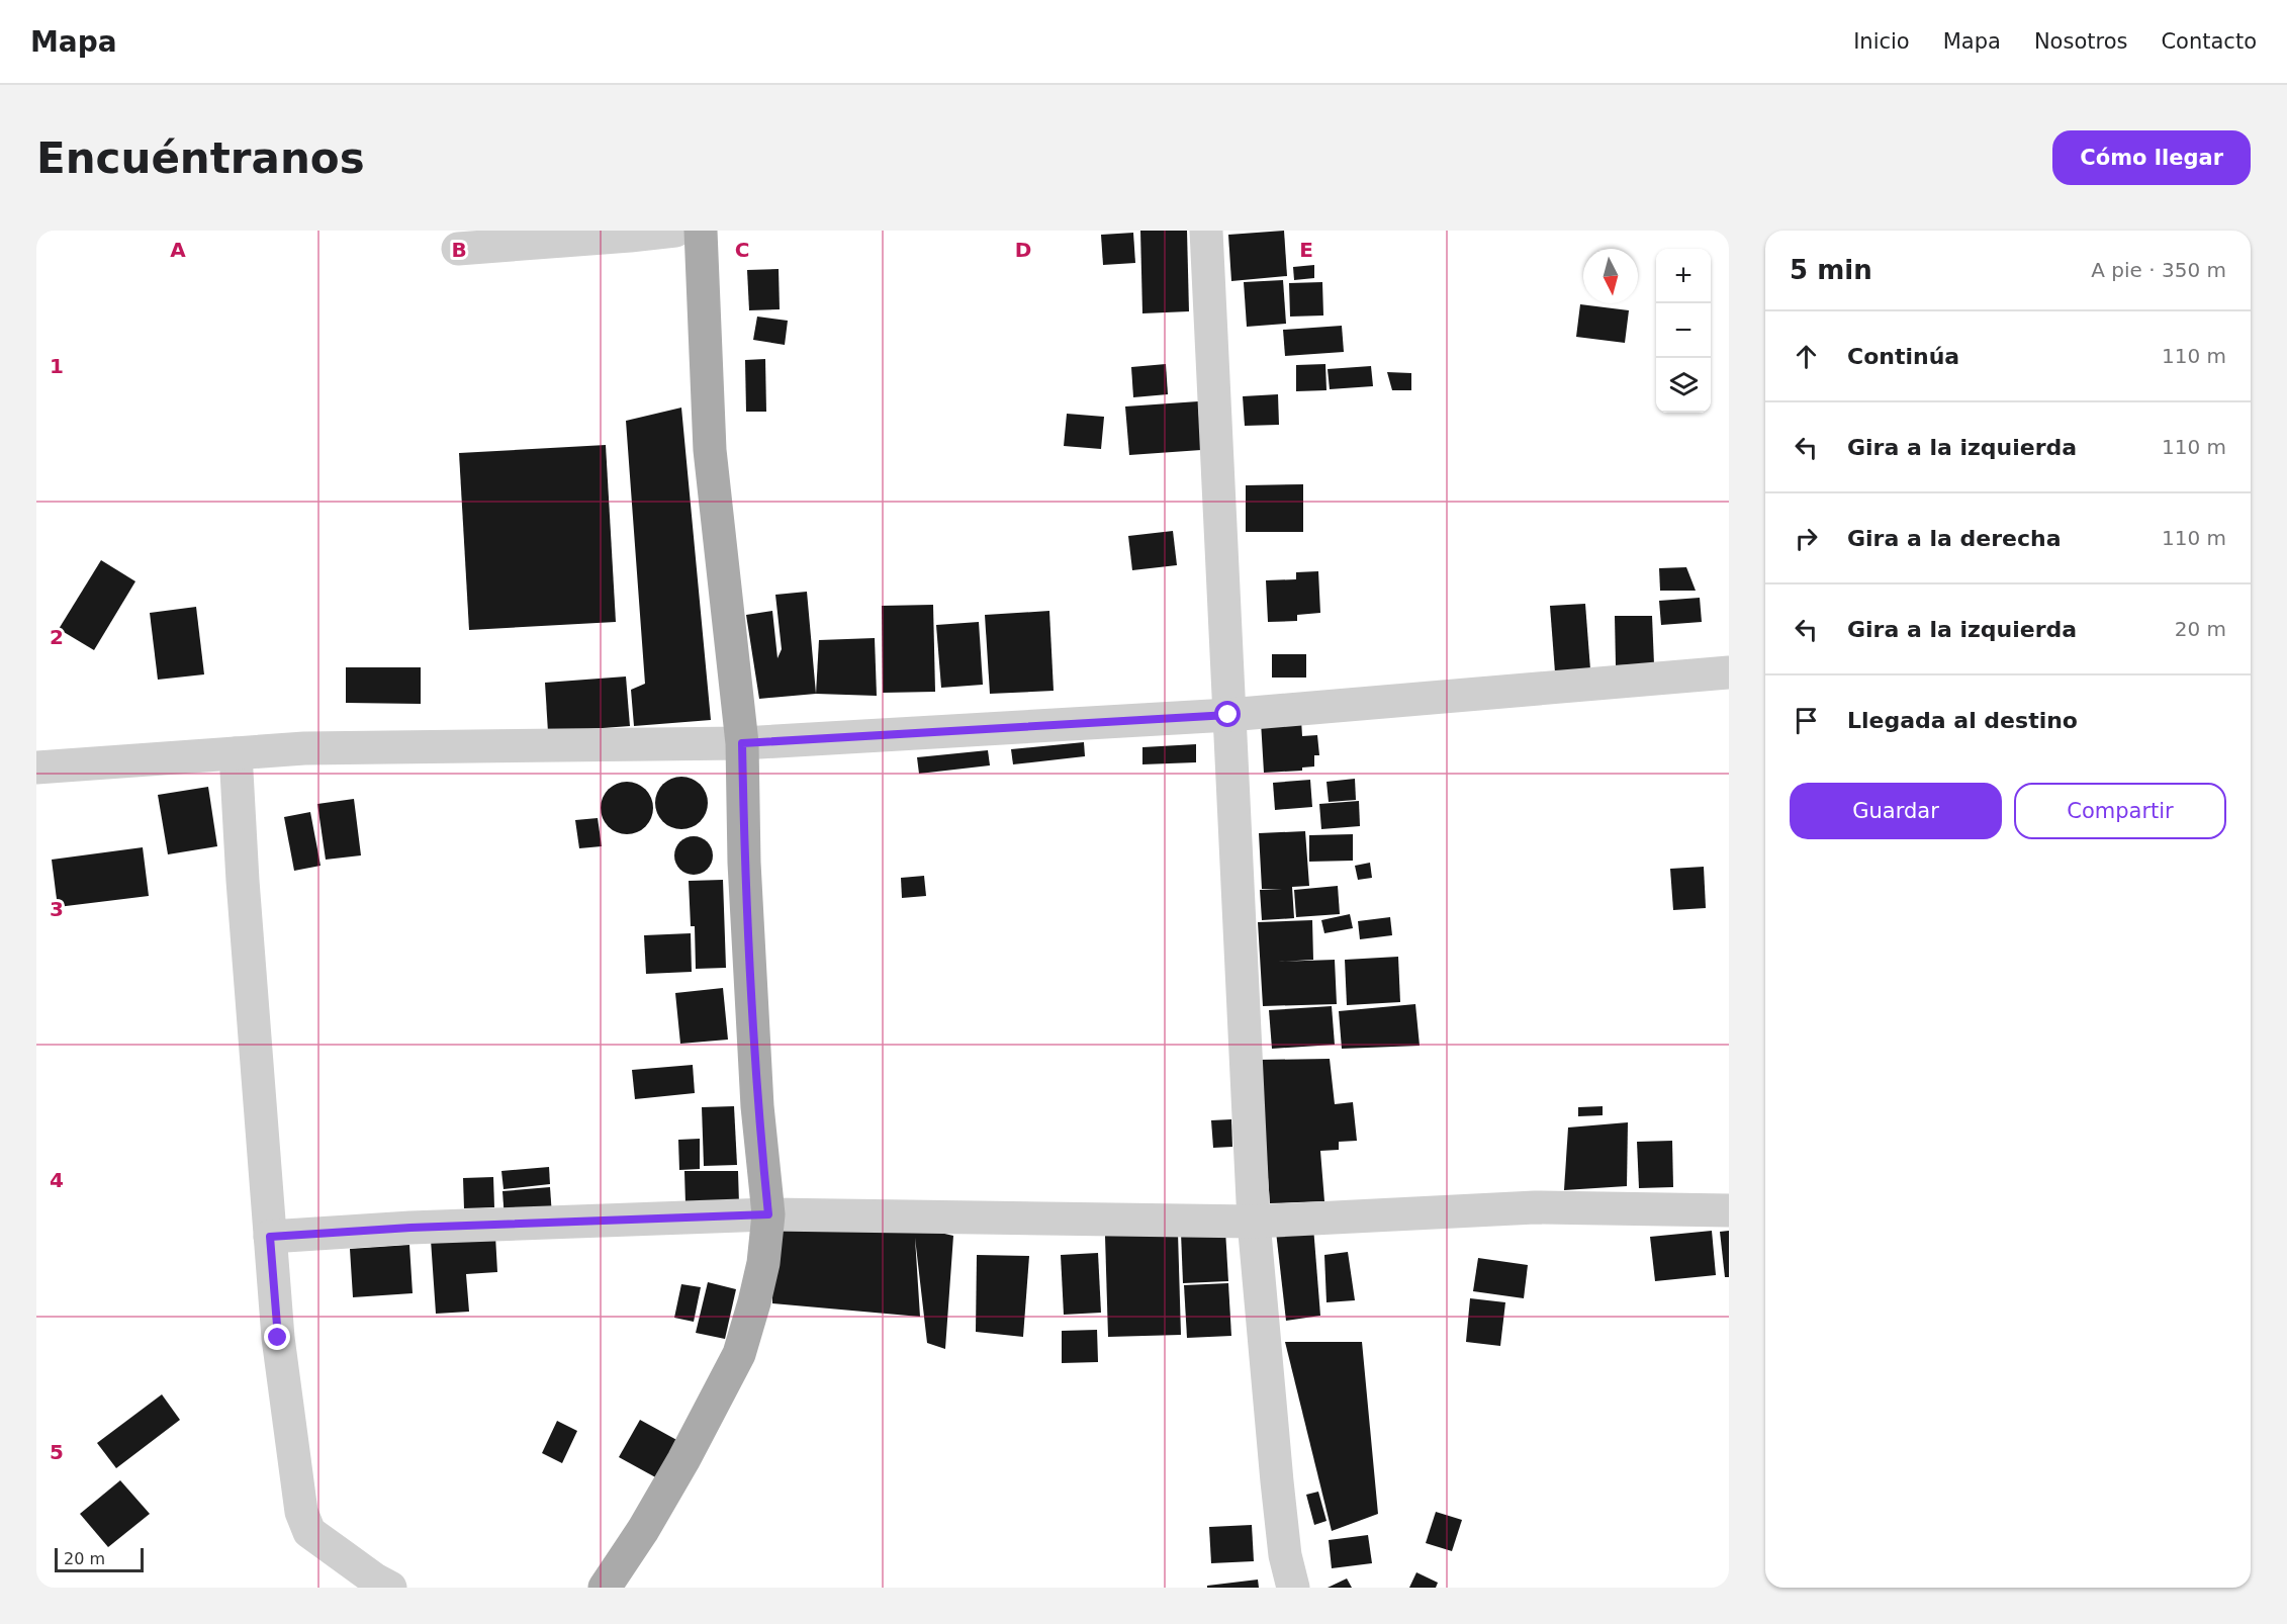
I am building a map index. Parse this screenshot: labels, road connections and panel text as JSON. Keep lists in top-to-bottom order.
{
  "scale_bar": "20 m",
  "north": "bottom",
  "page": {
    "header": "Mapa",
    "nav": [
      "Inicio",
      "Mapa",
      "Nosotros",
      "Contacto"
    ],
    "buttons": [
      "Cómo llegar",
      ["Guardar", "Compartir"]
    ],
    "title": "Encuéntranos",
    "heading": ["5 min", "A pie · 350 m"],
    "map_buttons": ["+", "−"],
    "list": [
      ["Continúa", "110 m"],
      ["Gira a la izquierda", "110 m"],
      ["Gira a la derecha", "110 m"],
      ["Gira a la izquierda", "20 m"],
      "Llegada al destino"
    ],
    "scale": "20 m"
  },
  "grid": {
    "columns": [
      "A",
      "B",
      "C",
      "D",
      "E"
    ],
    "rows": [
      "1",
      "2",
      "3",
      "4",
      "5"
    ]
  }
}
